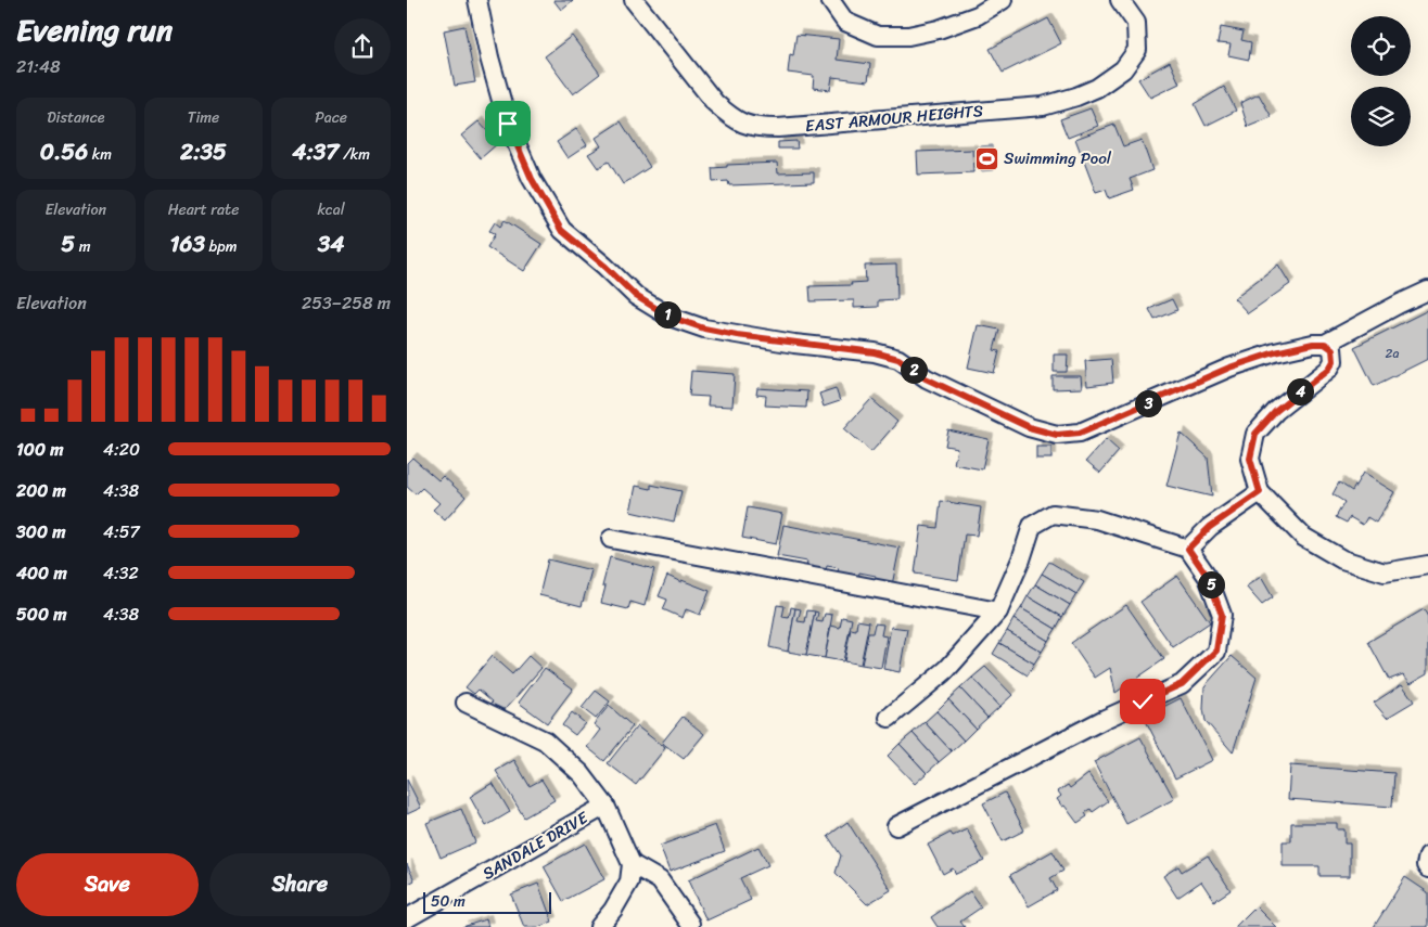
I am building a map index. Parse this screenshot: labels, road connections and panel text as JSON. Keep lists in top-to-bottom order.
{
  "streets": {
    "street": ["EAST ARMOUR HEIGHTS", "SANDALE DRIVE"]
  },
  "places": {
    "sports": ["Swimming Pool"]
  },
  "house_numbers": ["2a"],
  "scale_bar": "50 m",
  "page": {
    "heading": ["Evening run", "21:48"],
    "stats": [
      ["Distance", "0.56 km"],
      ["Time", "2:35"],
      ["Pace", "4:37 /km"],
      ["Elevation", "5 m"],
      ["Heart rate", "163 bpm"],
      ["kcal", "34"]
    ],
    "chart": ["Elevation", "253–258 m"],
    "pins": [
      "1",
      "2",
      "4",
      "3",
      "5"
    ],
    "list": [
      {
        "name": "100 m",
        "note": "4:20"
      },
      {
        "name": "200 m",
        "note": "4:38"
      },
      {
        "name": "300 m",
        "note": "4:57"
      },
      {
        "name": "400 m",
        "note": "4:32"
      },
      {
        "name": "500 m",
        "note": "4:38"
      }
    ],
    "buttons": ["Save", "Share"],
    "scale": "50 m"
  }
}
